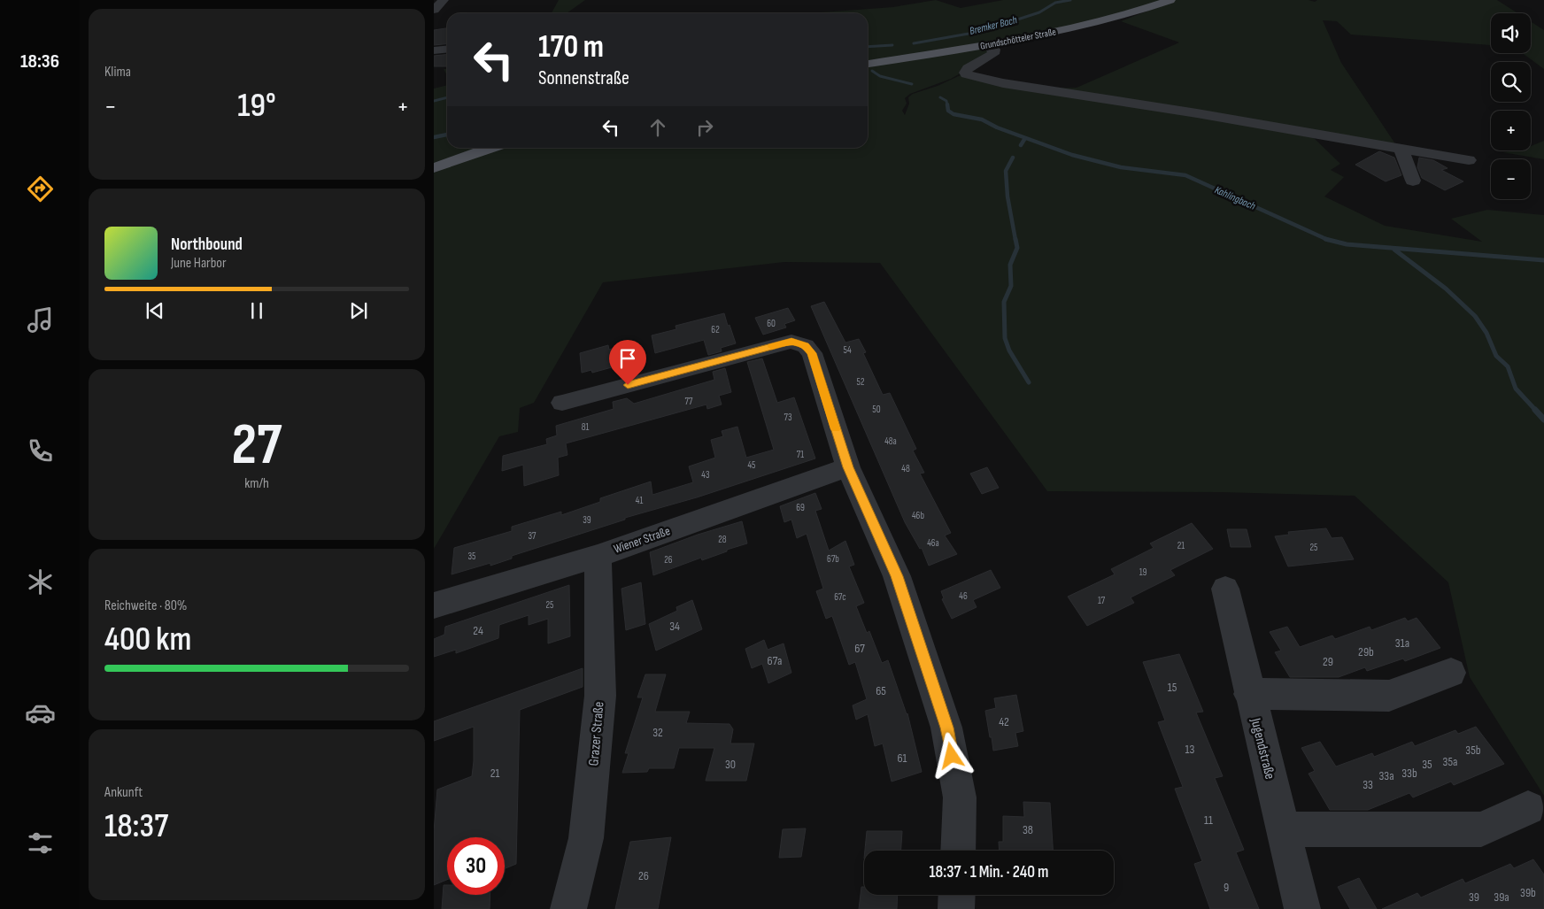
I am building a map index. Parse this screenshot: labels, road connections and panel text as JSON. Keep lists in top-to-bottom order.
{
  "streets": {
    "main road": ["Grundschötteler Straße"],
    "street": ["Wiener Straße", "Grazer Straße", "Jugendstraße"]
  },
  "crossings": [
    ["Wiener Straße", "Grazer Straße"]
  ],
  "water": ["Bremker Bach", "Kahlingbach"],
  "house_numbers": [
    "60",
    "62",
    "54",
    "52",
    "77",
    "50",
    "73",
    "81",
    "48a",
    "71",
    "45",
    "48",
    "43",
    "41",
    "69",
    "46b",
    "39",
    "37",
    "28",
    "46a",
    "21",
    "25",
    "35",
    "67b",
    "26",
    "19",
    "46",
    "67c",
    "17",
    "25",
    "34",
    "24",
    "31a",
    "67",
    "29b",
    "67a",
    "29",
    "15",
    "65",
    "42",
    "32",
    "13",
    "35b",
    "61",
    "35a",
    "30",
    "35",
    "21",
    "33b",
    "33a",
    "33",
    "11",
    "38",
    "26",
    "9",
    "39b",
    "39",
    "39a"
  ],
  "page": {
    "tabs": "18:36",
    "tile": [
      "Klima",
      ["27", "km/h"],
      ["Reichweite · 80%", "400 km"],
      ["Ankunft", "18:37"]
    ],
    "map_buttons": ["+", "−"],
    "turn": ["170 m", "Sonnenstraße"],
    "heat": ["−", "19°", "+"],
    "song": ["Northbound", "June Harbor"],
    "limit": "30",
    "trip": "18:37 · 1 Min. · 240 m"
  }
}
